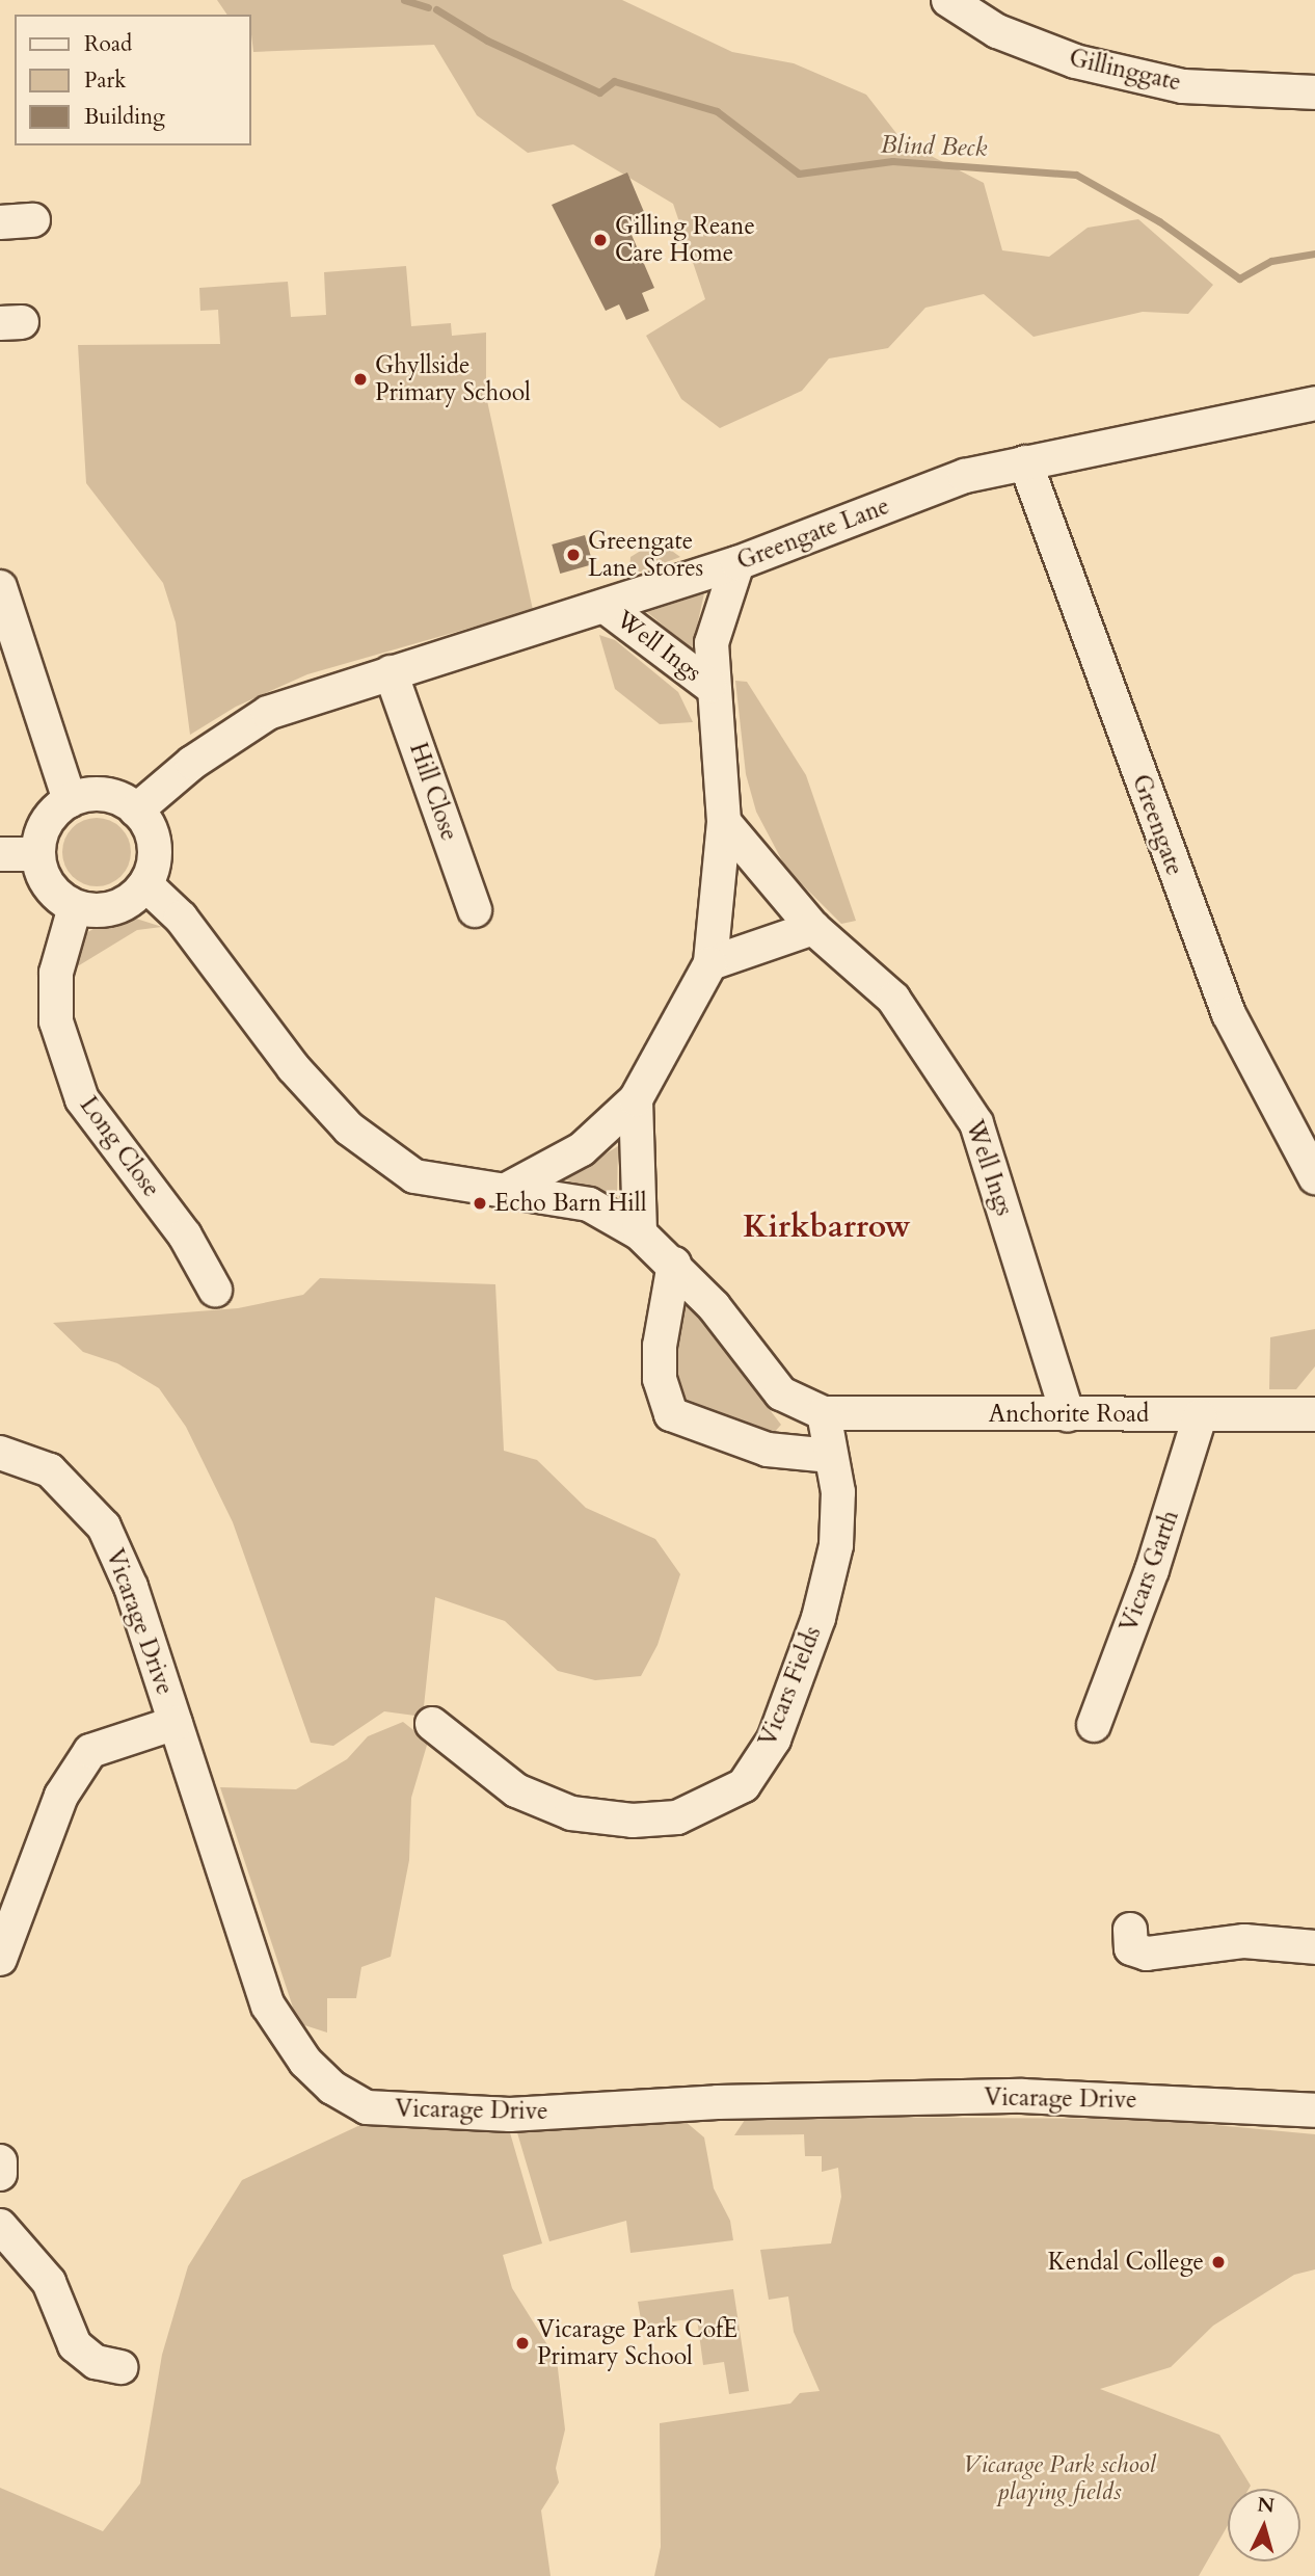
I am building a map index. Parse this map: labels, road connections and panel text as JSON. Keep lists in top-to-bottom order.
{
  "streets": {
    "street": [
      "Gillinggate",
      "Greengate Lane",
      "Well Ings",
      "Hill Close",
      "Greengate",
      "Long Close",
      "Anchorite Road",
      "Vicars Garth",
      "Vicarage Drive",
      "Vicars Fields"
    ]
  },
  "crossings": [
    ["Greengate Lane", "Well Ings"],
    ["Greengate Lane", "Hill Close"],
    ["Greengate Lane", "Greengate"],
    ["Greengate Lane", "Long Close"],
    ["Well Ings", "Anchorite Road"],
    ["Anchorite Road", "Vicars Garth"],
    ["Anchorite Road", "Vicars Fields"]
  ],
  "districts": ["Kirkbarrow"],
  "water": ["Blind Beck"],
  "parks": ["Vicarage Park school playing fields"],
  "places": [
    "Gilling Reane Care Home",
    "Ghyllside Primary School",
    "Greengate Lane Stores",
    "Echo Barn Hill",
    "Kendal College",
    "Vicarage Park CofE Primary School"
  ],
  "legend": ["Road", "Park", "Building"],
  "north": "top"
}
